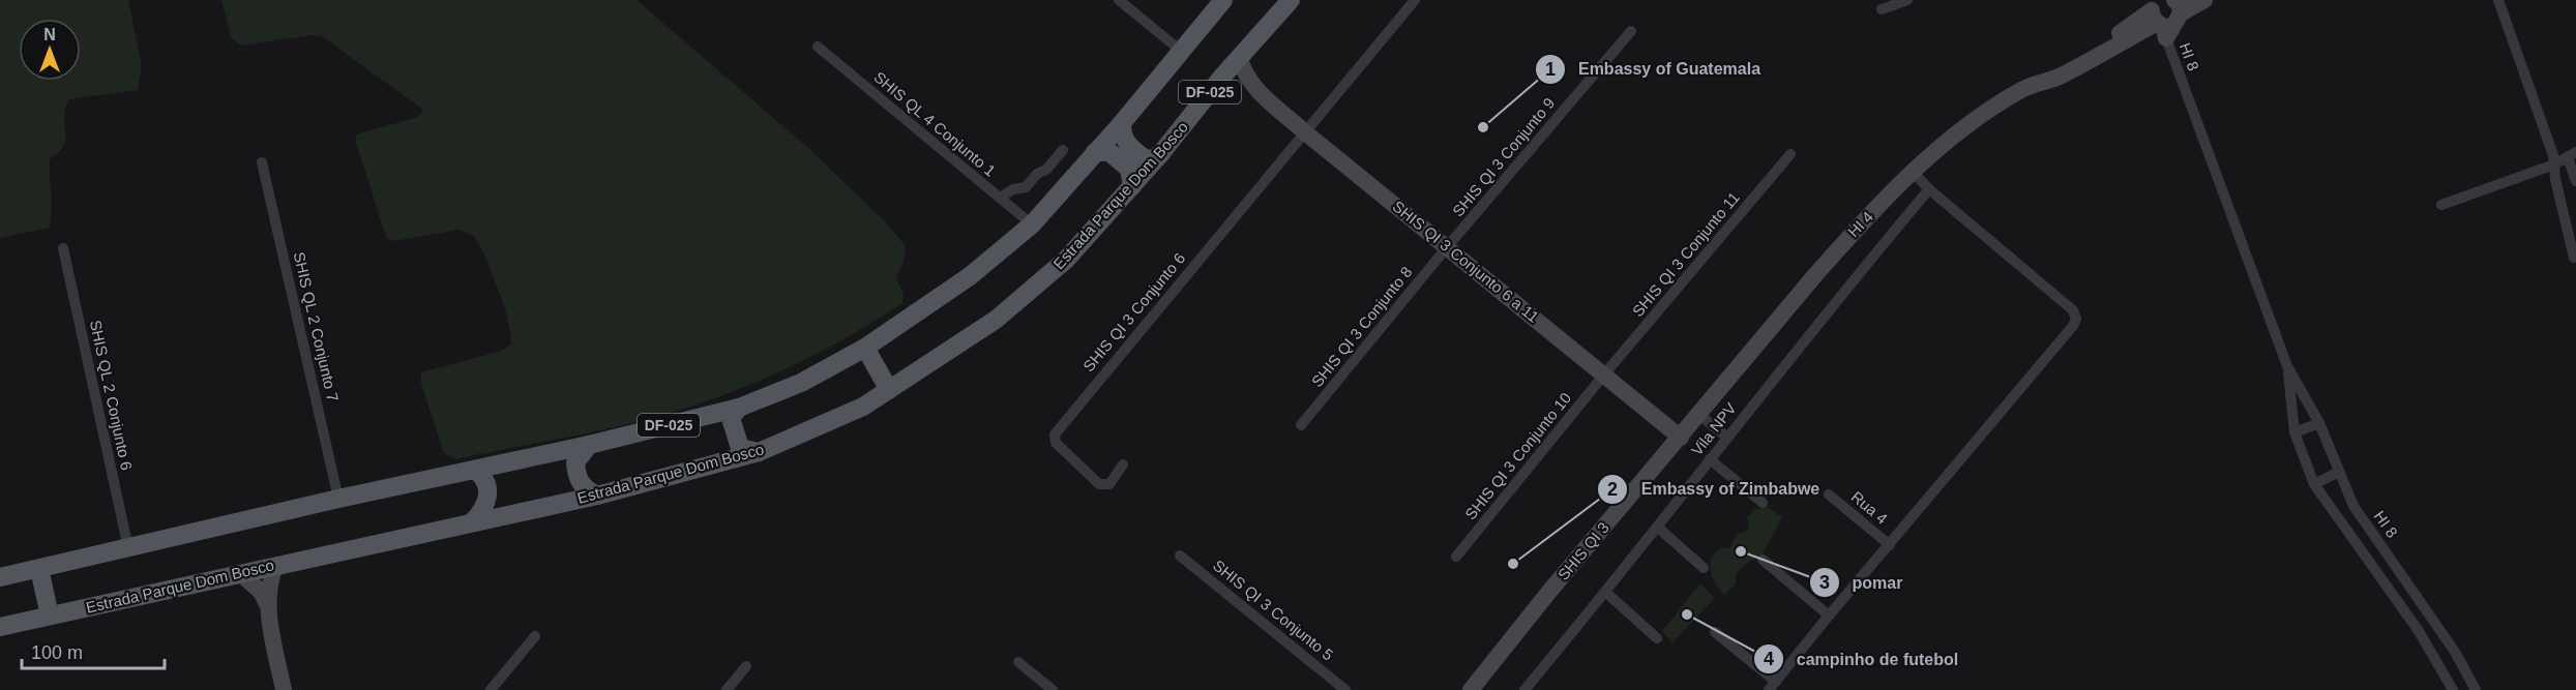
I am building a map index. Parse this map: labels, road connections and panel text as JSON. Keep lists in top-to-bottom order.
{
  "streets": {
    "main road": ["DF-025", "Estrada Parque Dom Bosco"],
    "street": [
      "HI 8",
      "SHIS QL 4 Conjunto 1",
      "SHIS QI 3 Conjunto 9",
      "HI 4",
      "SHIS QI 3 Conjunto 11",
      "SHIS QI 3 Conjunto 6 a 11",
      "SHIS QI 3 Conjunto 6",
      "SHIS QL 2 Conjunto 7",
      "SHIS QI 3 Conjunto 8",
      "SHIS QL 2 Conjunto 6",
      "Vila NPV",
      "SHIS QI 3 Conjunto 10",
      "Rua 4",
      "SHIS QI 3",
      "SHIS QI 3 Conjunto 5"
    ]
  },
  "crossings": [
    ["HI 8", "HI 4"],
    ["DF-025", "SHIS QL 4 Conjunto 1"],
    ["DF-025", "SHIS QL 2 Conjunto 7"],
    ["DF-025", "SHIS QL 2 Conjunto 6"],
    ["SHIS QI 3 Conjunto 9", "SHIS QI 3 Conjunto 6 a 11"],
    ["SHIS QI 3 Conjunto 9", "SHIS QI 3 Conjunto 8"],
    ["Estrada Parque Dom Bosco", "SHIS QI 3 Conjunto 6 a 11"],
    ["HI 4", "SHIS QI 3"],
    ["SHIS QI 3 Conjunto 11", "SHIS QI 3 Conjunto 6 a 11"],
    ["SHIS QI 3 Conjunto 11", "SHIS QI 3 Conjunto 10"],
    ["SHIS QI 3 Conjunto 6 a 11", "SHIS QI 3 Conjunto 6"],
    ["SHIS QI 3 Conjunto 6 a 11", "SHIS QI 3 Conjunto 8"],
    ["SHIS QI 3 Conjunto 6 a 11", "SHIS QI 3 Conjunto 10"],
    ["SHIS QI 3 Conjunto 6 a 11", "SHIS QI 3"]
  ],
  "places": [
    "Embassy of Guatemala",
    "pomar",
    "Embassy of Zimbabwe",
    "campinho de futebol"
  ],
  "scale_bar": "100 m",
  "north": "top"
}
